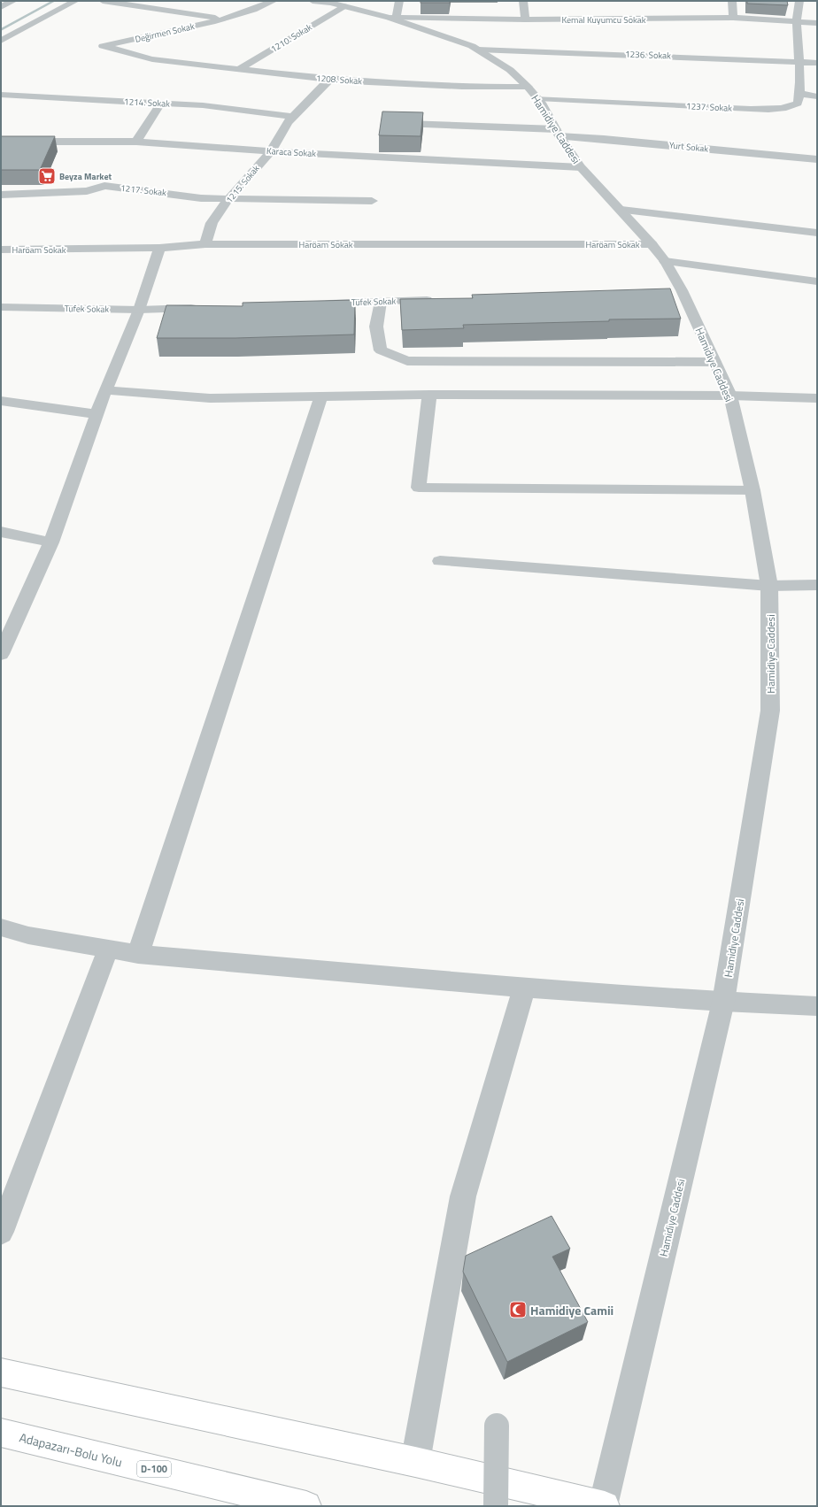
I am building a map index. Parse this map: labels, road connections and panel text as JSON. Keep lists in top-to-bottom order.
{
  "streets": {
    "highway": ["Adapazarı-Bolu Yolu", "D-100"],
    "street": [
      "Kemal Kuyumcu Sokak",
      "Değirmen Sokak",
      "1210. Sokak",
      "1236. Sokak",
      "1208. Sokak",
      "1214. Sokak",
      "1237. Sokak",
      "Hamidiye Caddesi",
      "Yurt Sokak",
      "Karaca Sokak",
      "1215. Sokak",
      "1217. Sokak",
      "Haröam Sokak",
      "Tüfek Sokak"
    ]
  },
  "crossings": [
    ["Kemal Kuyumcu Sokak", "Hamidiye Caddesi"],
    ["Değirmen Sokak", "1208. Sokak"],
    ["1210. Sokak", "1208. Sokak"],
    ["1210. Sokak", "Hamidiye Caddesi"],
    ["1236. Sokak", "Hamidiye Caddesi"],
    ["1208. Sokak", "1237. Sokak"],
    ["1208. Sokak", "Hamidiye Caddesi"],
    ["1208. Sokak", "1215. Sokak"],
    ["1214. Sokak", "1215. Sokak"],
    ["1237. Sokak", "Hamidiye Caddesi"],
    ["Hamidiye Caddesi", "Yurt Sokak"],
    ["Hamidiye Caddesi", "Karaca Sokak"],
    ["Hamidiye Caddesi", "Haröam Sokak"],
    ["Karaca Sokak", "1215. Sokak"],
    ["1215. Sokak", "1217. Sokak"],
    ["1215. Sokak", "Haröam Sokak"]
  ],
  "places": {
    "supermarket": ["Beyza Market"],
    "mosque": ["Hamidiye Camii"]
  }
}
